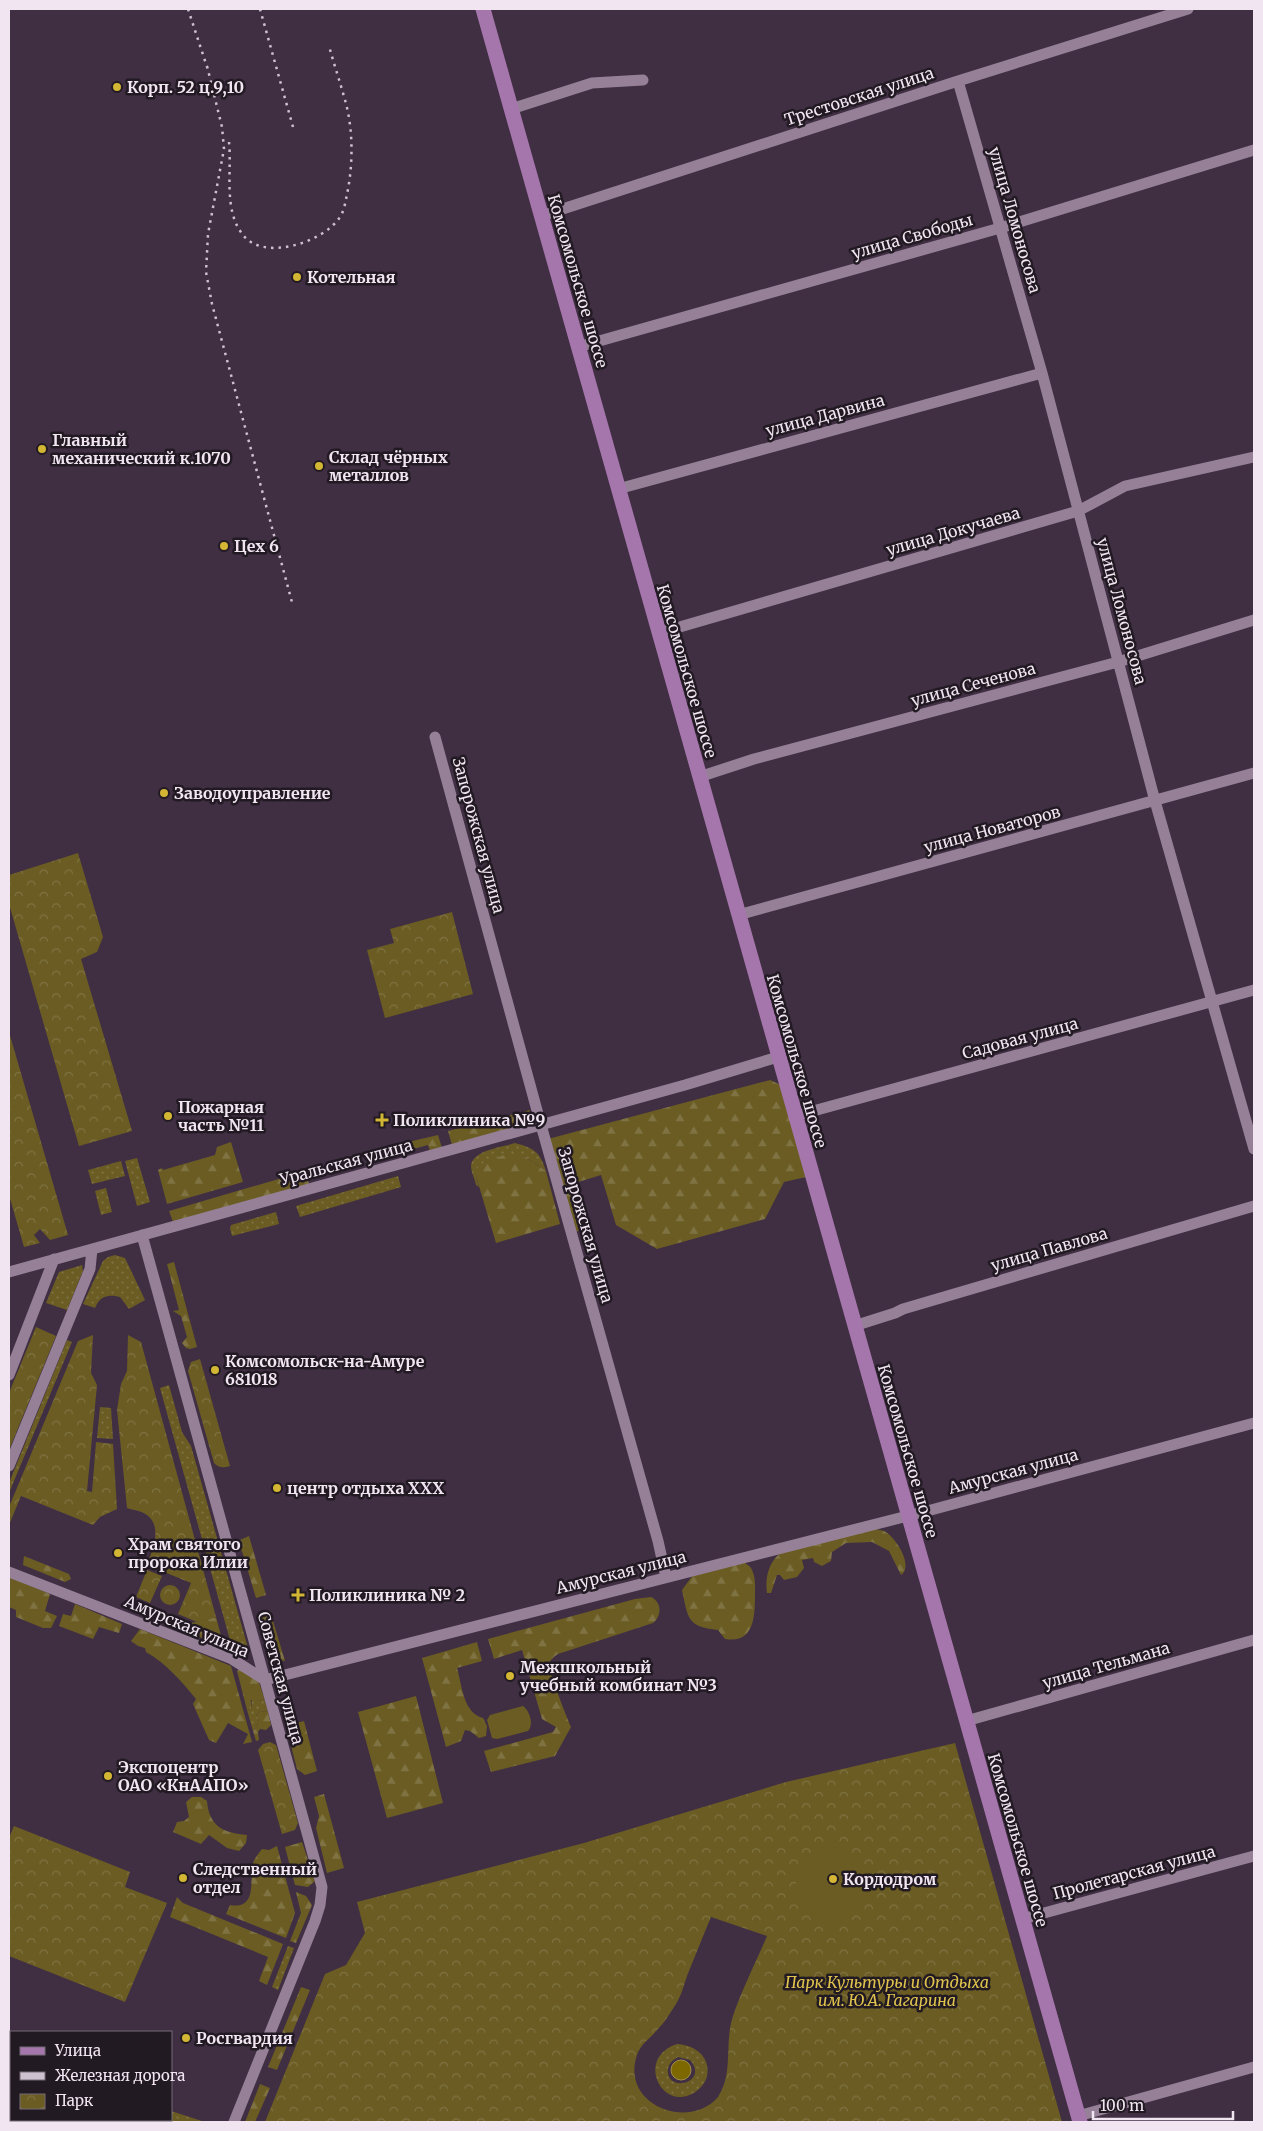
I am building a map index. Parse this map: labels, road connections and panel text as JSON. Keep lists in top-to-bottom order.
{
  "streets": {
    "main road": ["Комсомольское шоссе"],
    "street": [
      "Трестовская улица",
      "улица Ломоносова",
      "улица Свободы",
      "улица Дарвина",
      "улица Докучаева",
      "улица Сеченова",
      "улица Новаторов",
      "Запорожская улица",
      "Садовая улица",
      "Уральская улица",
      "улица Павлова",
      "Амурская улица",
      "улица Тельмана",
      "Советская улица",
      "Пролетарская улица"
    ]
  },
  "crossings": [
    ["Трестовская улица", "улица Ломоносова"],
    ["Трестовская улица", "Комсомольское шоссе"],
    ["улица Ломоносова", "улица Свободы"],
    ["улица Ломоносова", "улица Дарвина"],
    ["улица Ломоносова", "улица Докучаева"],
    ["улица Ломоносова", "улица Сеченова"],
    ["улица Ломоносова", "улица Новаторов"],
    ["улица Ломоносова", "Садовая улица"],
    ["улица Свободы", "Комсомольское шоссе"],
    ["Комсомольское шоссе", "улица Дарвина"],
    ["Комсомольское шоссе", "улица Докучаева"],
    ["Комсомольское шоссе", "улица Сеченова"],
    ["Комсомольское шоссе", "улица Новаторов"],
    ["Комсомольское шоссе", "Садовая улица"],
    ["Комсомольское шоссе", "Уральская улица"],
    ["Комсомольское шоссе", "улица Павлова"],
    ["Комсомольское шоссе", "Амурская улица"],
    ["Комсомольское шоссе", "улица Тельмана"],
    ["Комсомольское шоссе", "Пролетарская улица"],
    ["Запорожская улица", "Уральская улица"],
    ["Запорожская улица", "Амурская улица"],
    ["Уральская улица", "Советская улица"],
    ["Амурская улица", "Советская улица"]
  ],
  "parks": ["Парк Культуры и Отдыха им. Ю.А. Гагарина"],
  "places": {
    "other": [
      "Корп. 52 ц.9,10",
      "Котельная",
      "Главный механический к.1070",
      "Склад чёрных металлов",
      "Цех 6",
      "Заводоуправление",
      "Пожарная часть №11",
      "Комсомольск-на-Амуре 681018",
      "центр отдыха ХХХ",
      "Храм святого пророка Илии",
      "Межшкольный учебный комбинат №3",
      "Экспоцентр ОАО «КнААПО»",
      "Следственный отдел",
      "Кордодром",
      "Росгвардия"
    ],
    "health": ["Поликлиника №9", "Поликлиника № 2"]
  },
  "legend": ["Улица", "Железная дорога", "Парк"],
  "scale_bar": "100 m"
}
